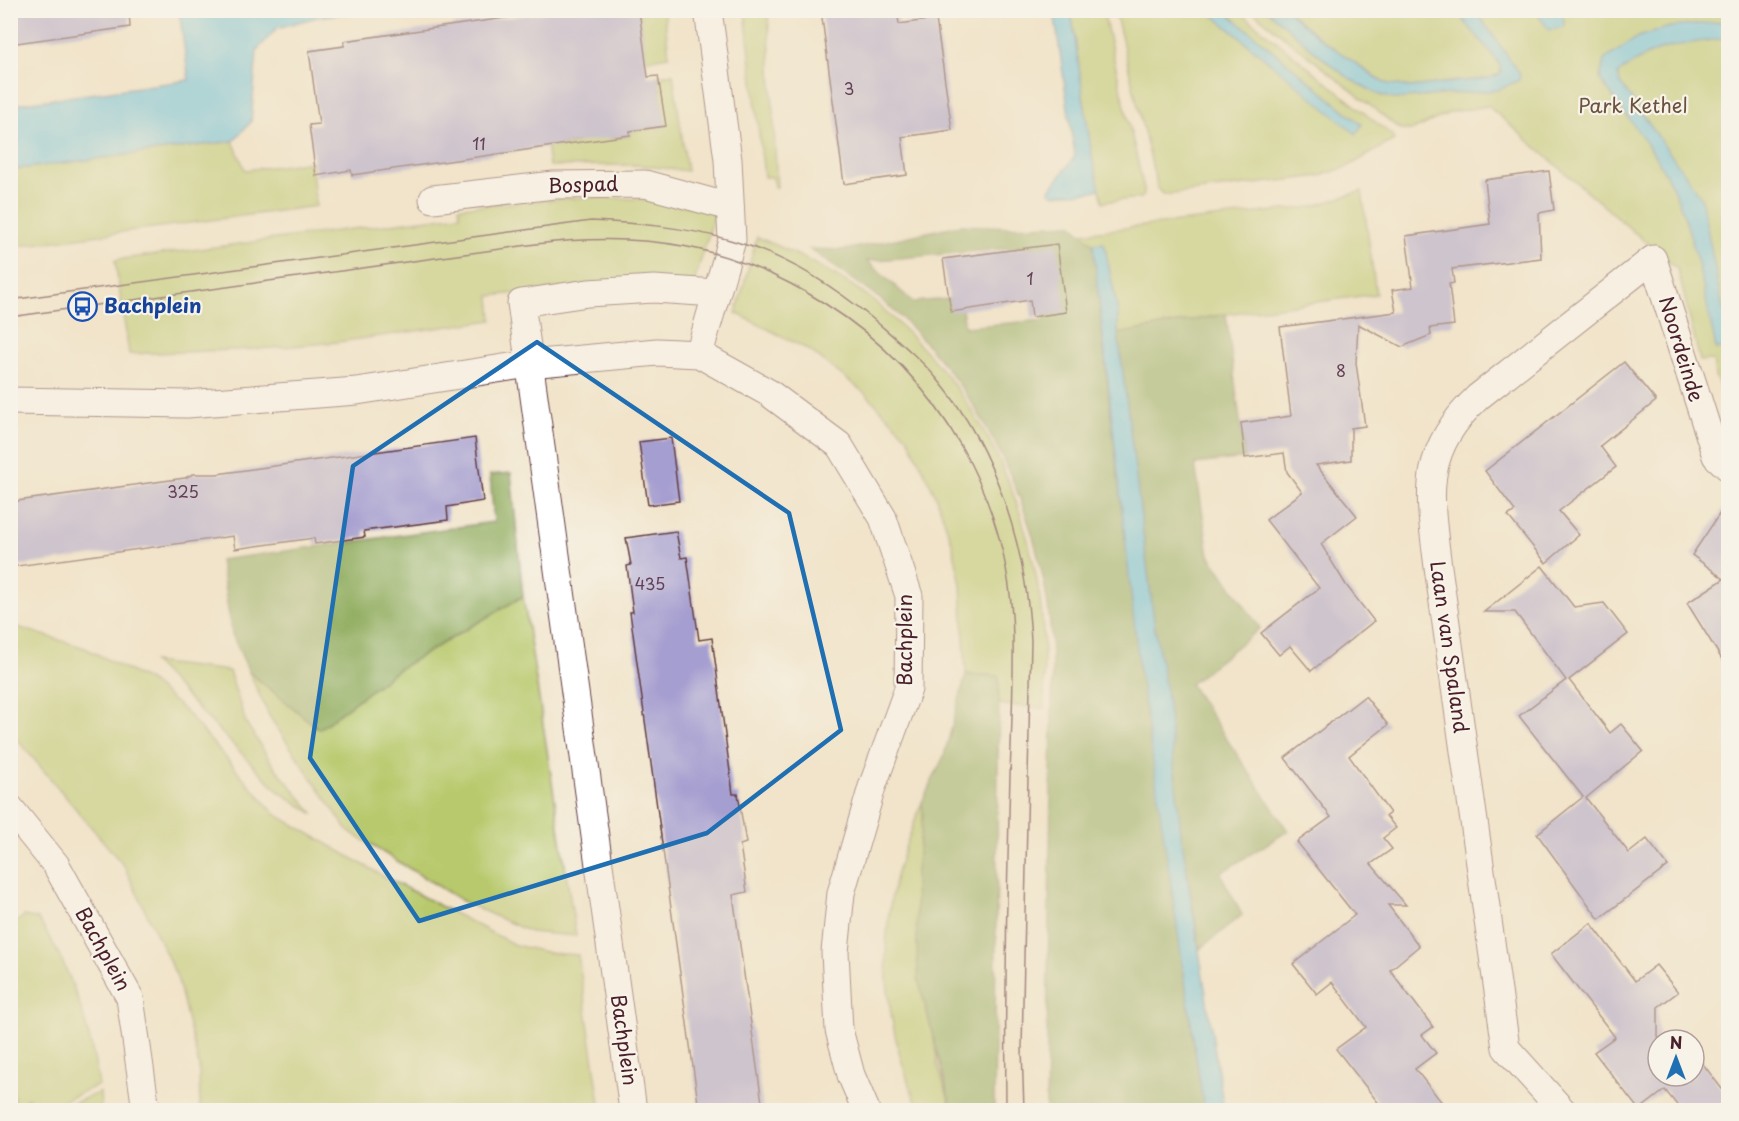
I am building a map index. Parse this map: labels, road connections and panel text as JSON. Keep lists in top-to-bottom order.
{
  "streets": {
    "street": [
      "Bospad",
      "Noordeinde",
      "Bachplein",
      "Laan van Spaland"
    ]
  },
  "crossings": [
    ["Noordeinde", "Laan van Spaland"]
  ],
  "parks": ["Park Kethel"],
  "places": {
    "bus stop": ["Bachplein"]
  },
  "house_numbers": [
    "3",
    "11",
    "1",
    "8",
    "325",
    "435"
  ],
  "north": "top"
}
